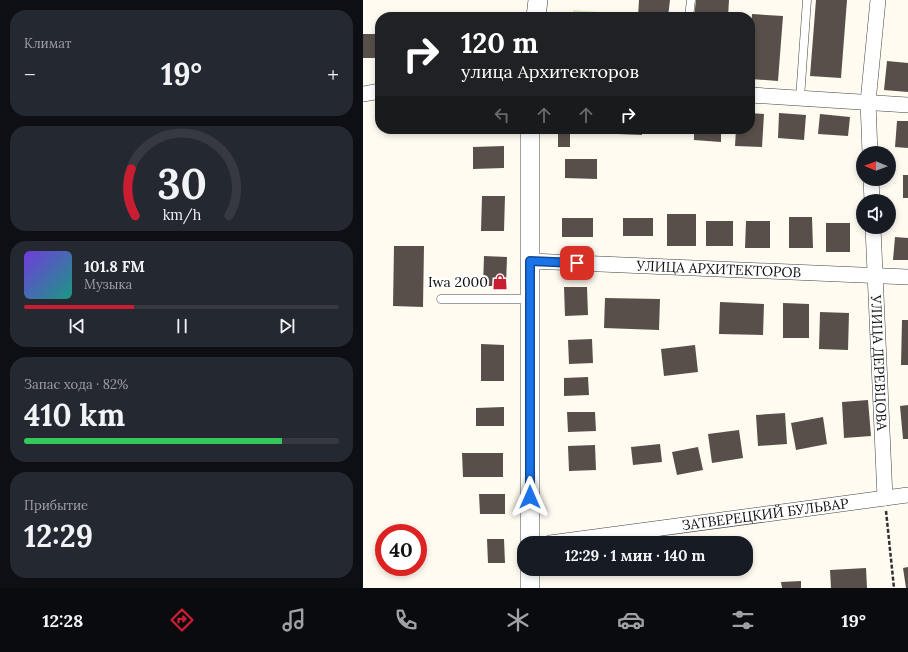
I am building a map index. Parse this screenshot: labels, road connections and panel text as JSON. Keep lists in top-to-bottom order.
{
  "streets": {
    "street": ["УЛИЦА АРХИТЕКТОРОВ", "УЛИЦА ДЕРЕВЦОВА", "ЗАТВЕРЕЦКИЙ БУЛЬВАР"]
  },
  "crossings": [
    ["УЛИЦА АРХИТЕКТОРОВ", "УЛИЦА ДЕРЕВЦОВА"],
    ["УЛИЦА ДЕРЕВЦОВА", "ЗАТВЕРЕЦКИЙ БУЛЬВАР"]
  ],
  "places": {
    "shop": ["Iwa 2000"]
  },
  "north": "left",
  "page": {
    "tile": [
      "Климат",
      ["Запас хода · 82%", "410 km"],
      ["Прибытие", "12:29"]
    ],
    "turn": ["120 m", "улица Архитекторов"],
    "heat": ["−", "19°", "+"],
    "song": ["101.8 FM", "Музыка"],
    "limit": "40",
    "trip": "12:29 · 1 мин · 140 m",
    "tabs": ["12:28", "19°"],
    "gauge": ["30", "km/h"]
  }
}
